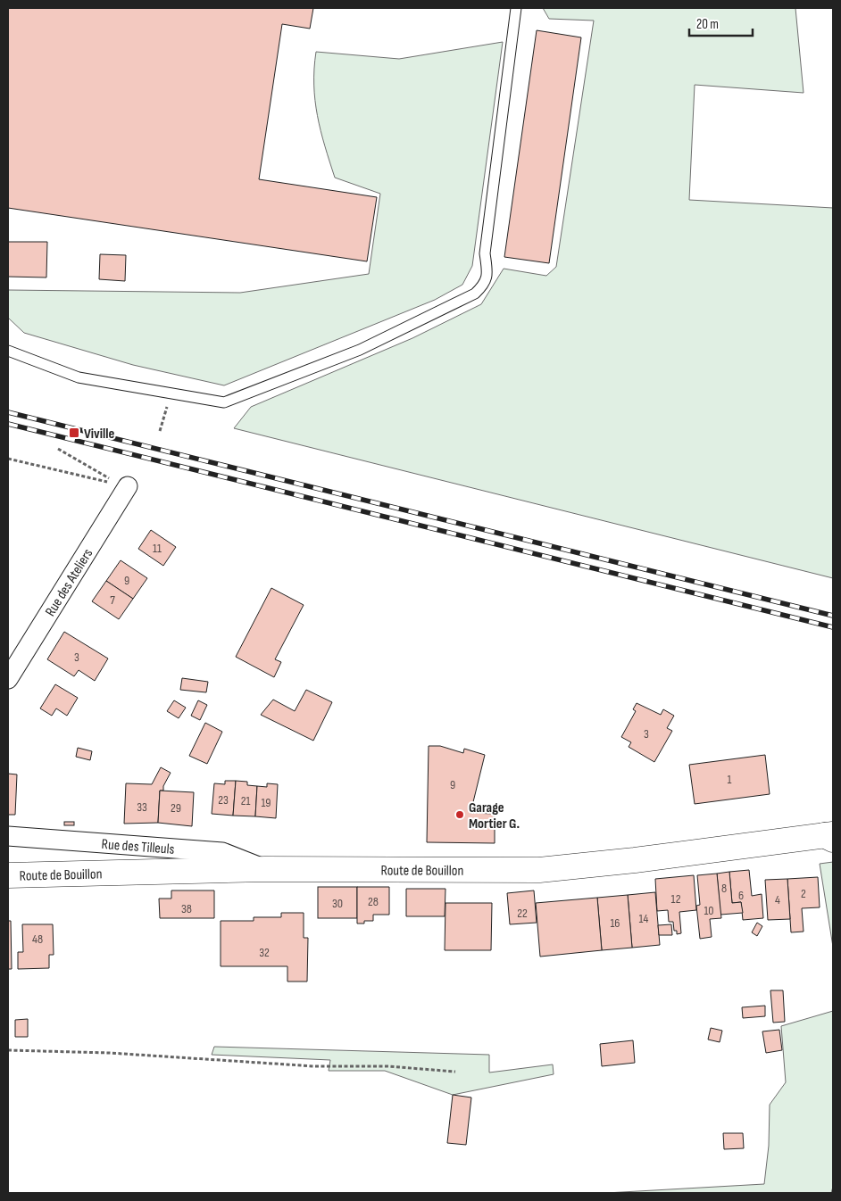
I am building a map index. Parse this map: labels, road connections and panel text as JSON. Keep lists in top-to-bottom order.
{
  "streets": {
    "main road": ["Route de Bouillon"],
    "street": ["Rue des Ateliers", "Rue des Tilleuls"]
  },
  "crossings": [
    ["Rue des Tilleuls", "Route de Bouillon"]
  ],
  "places": {
    "transit": ["Viville"],
    "other": ["Garage Mortier G."]
  },
  "house_numbers": [
    "11",
    "9",
    "7",
    "3",
    "3",
    "1",
    "9",
    "23",
    "21",
    "19",
    "33",
    "29",
    "8",
    "2",
    "6",
    "12",
    "4",
    "28",
    "30",
    "38",
    "10",
    "22",
    "14",
    "16",
    "48",
    "32"
  ],
  "scale_bar": "20 m"
}
